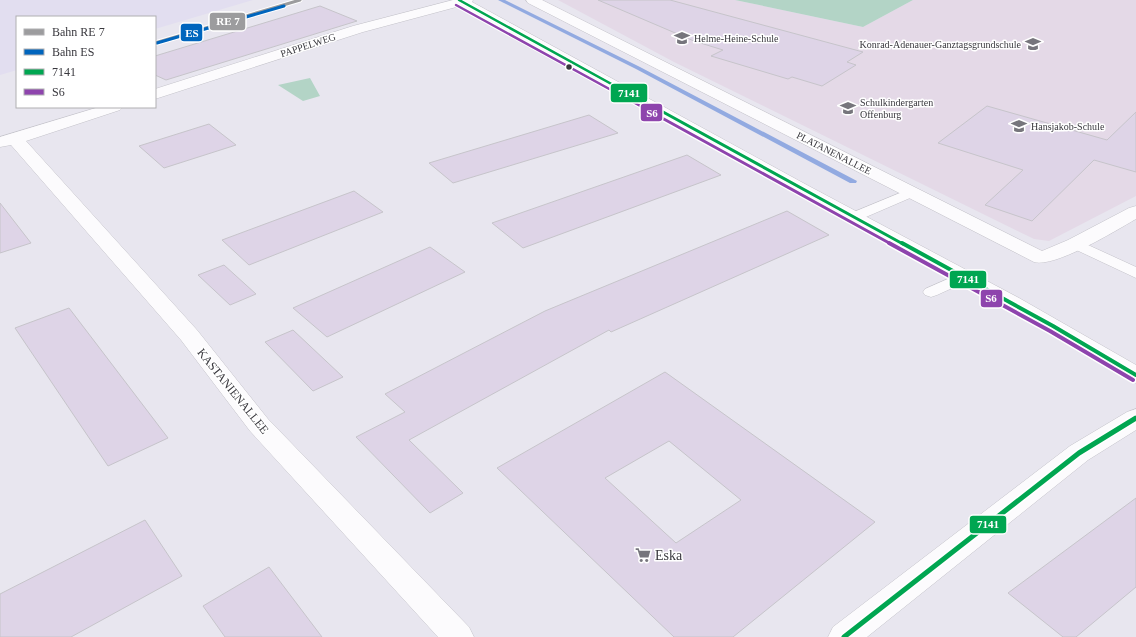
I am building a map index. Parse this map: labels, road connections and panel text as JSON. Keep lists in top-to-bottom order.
{
  "streets": {
    "street": ["PAPPELWEG", "PLATANENALLEE", "KASTANIENALLEE"]
  },
  "places": {
    "school or university": [
      "Helme-Heine-Schule",
      "Konrad-Adenauer-Ganztagsgrundschule",
      "Schulkindergarten Offenburg",
      "Hansjakob-Schule"
    ],
    "supermarket": ["Eska"]
  },
  "lines": ["transit line 7141", "transit line S6", "rail line ES"],
  "legend": [
    "Bahn RE 7",
    "Bahn ES",
    "7141",
    "S6"
  ]
}
